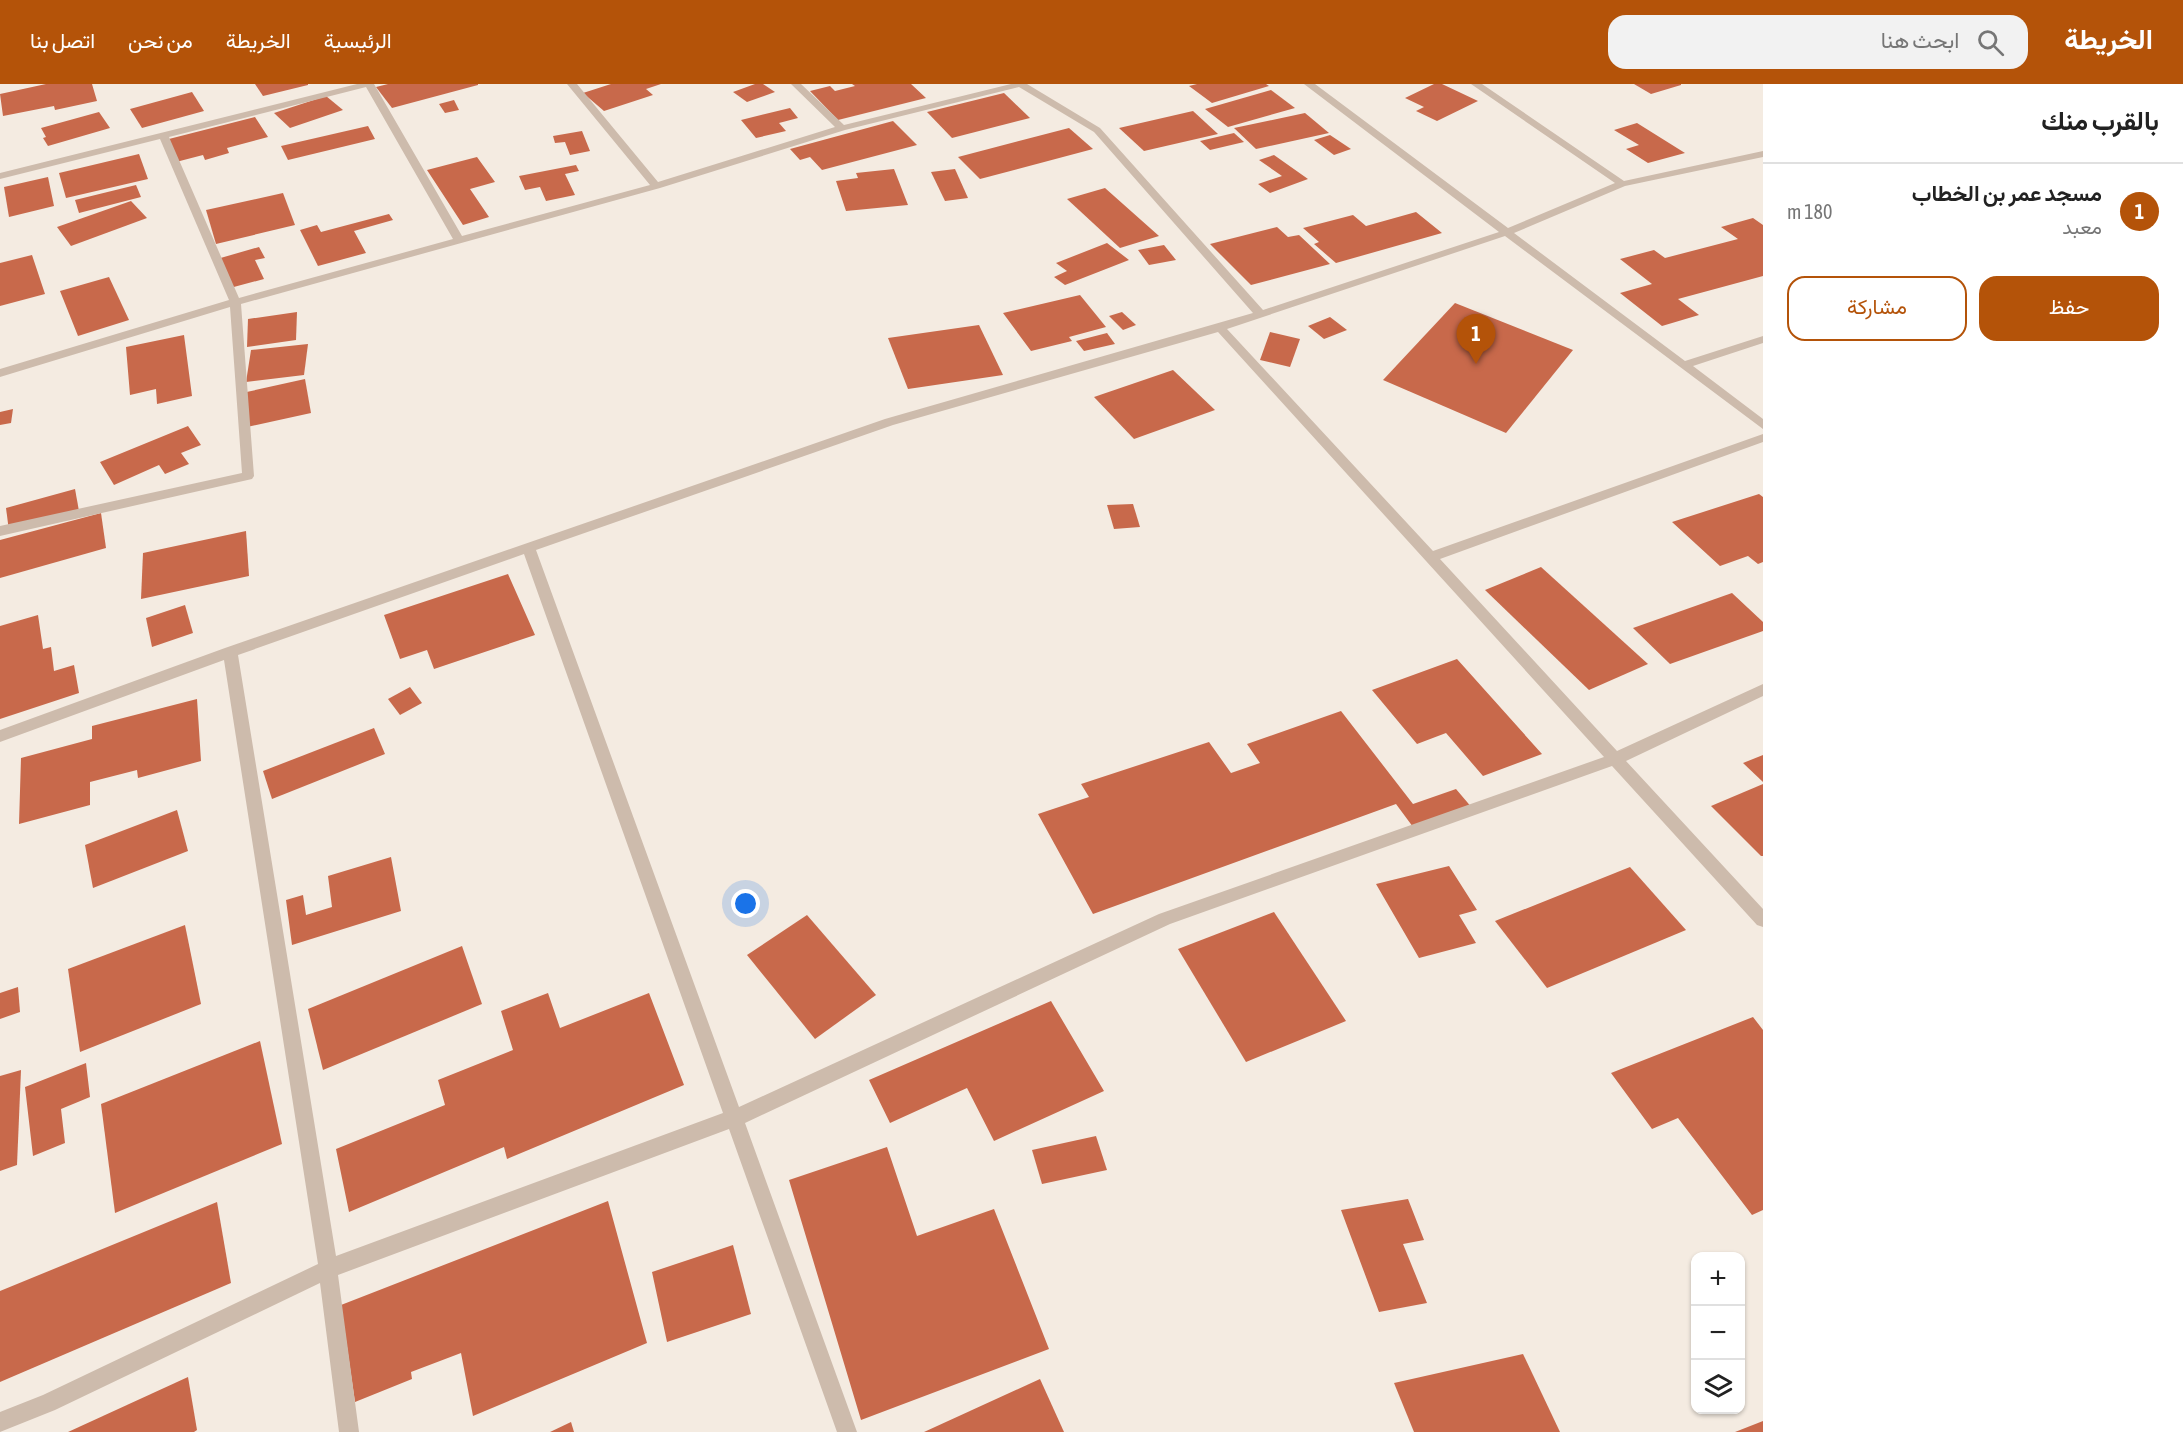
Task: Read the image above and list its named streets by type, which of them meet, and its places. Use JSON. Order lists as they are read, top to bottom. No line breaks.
{"page":{"header":"الخريطة","search":"ابحث هنا","nav":["الرئيسية","الخريطة","من نحن","اتصل بنا"],"heading":"بالقرب منك","list":[{"mark":"1","name":"مسجد عمر بن الخطاب","note":"معبد","value":"180 m"}],"buttons":["حفظ","مشاركة"],"pins":"1","map_buttons":["+","−"]}}
